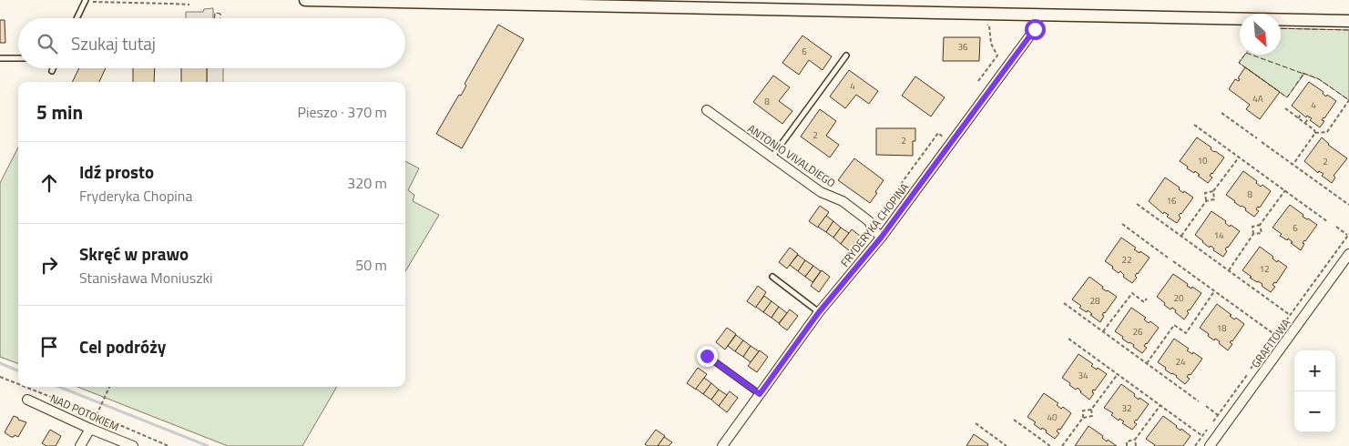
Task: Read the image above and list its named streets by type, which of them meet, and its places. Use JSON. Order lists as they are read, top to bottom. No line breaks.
{"streets":{"street":["ANTONIO VIVALDIEGO","FRYDERYKA CHOPINA","GRAFITOWA","NAD POTOKIEM"]},"crossings":[["ANTONIO VIVALDIEGO","FRYDERYKA CHOPINA"]],"house_numbers":["36","6","4","4A","8","4","2","2","10","2","8","16","6","14","22","12","20","28","18","26","24","34","32","40"],"north":"bottom right","page":{"search":"Szukaj tutaj","heading":["5 min","Pieszo · 370 m"],"list":[["Idź prosto","Fryderyka Chopina","320 m"],["Skręć w prawo","Stanisława Moniuszki","50 m"],"Cel podróży"],"map_buttons":["+","−"]}}
